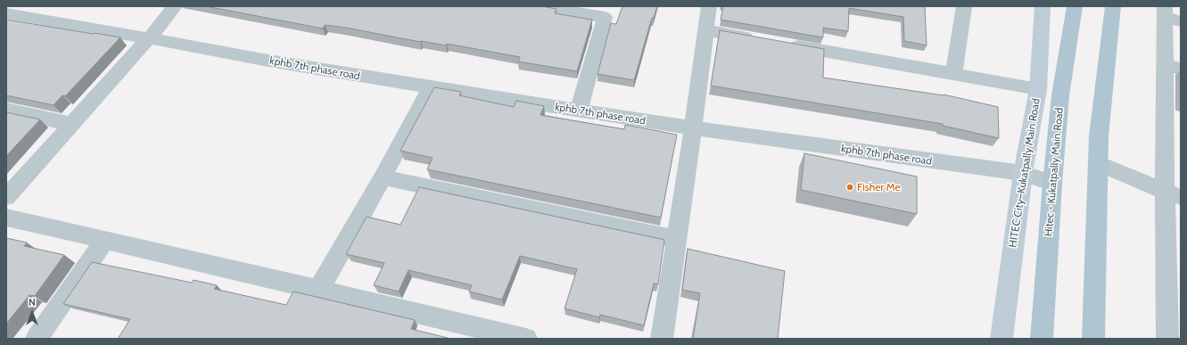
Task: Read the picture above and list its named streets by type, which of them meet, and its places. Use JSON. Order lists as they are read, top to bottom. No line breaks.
{"streets":{"main road":["Hitec - Kukatpally Main Road"],"street":["kphb 7th phase road","HITEC City–Kukatpally Main Road"]},"crossings":[["kphb 7th phase road","Hitec - Kukatpally Main Road"],["kphb 7th phase road","HITEC City–Kukatpally Main Road"]],"places":["Fisher Me"],"north":"top"}
